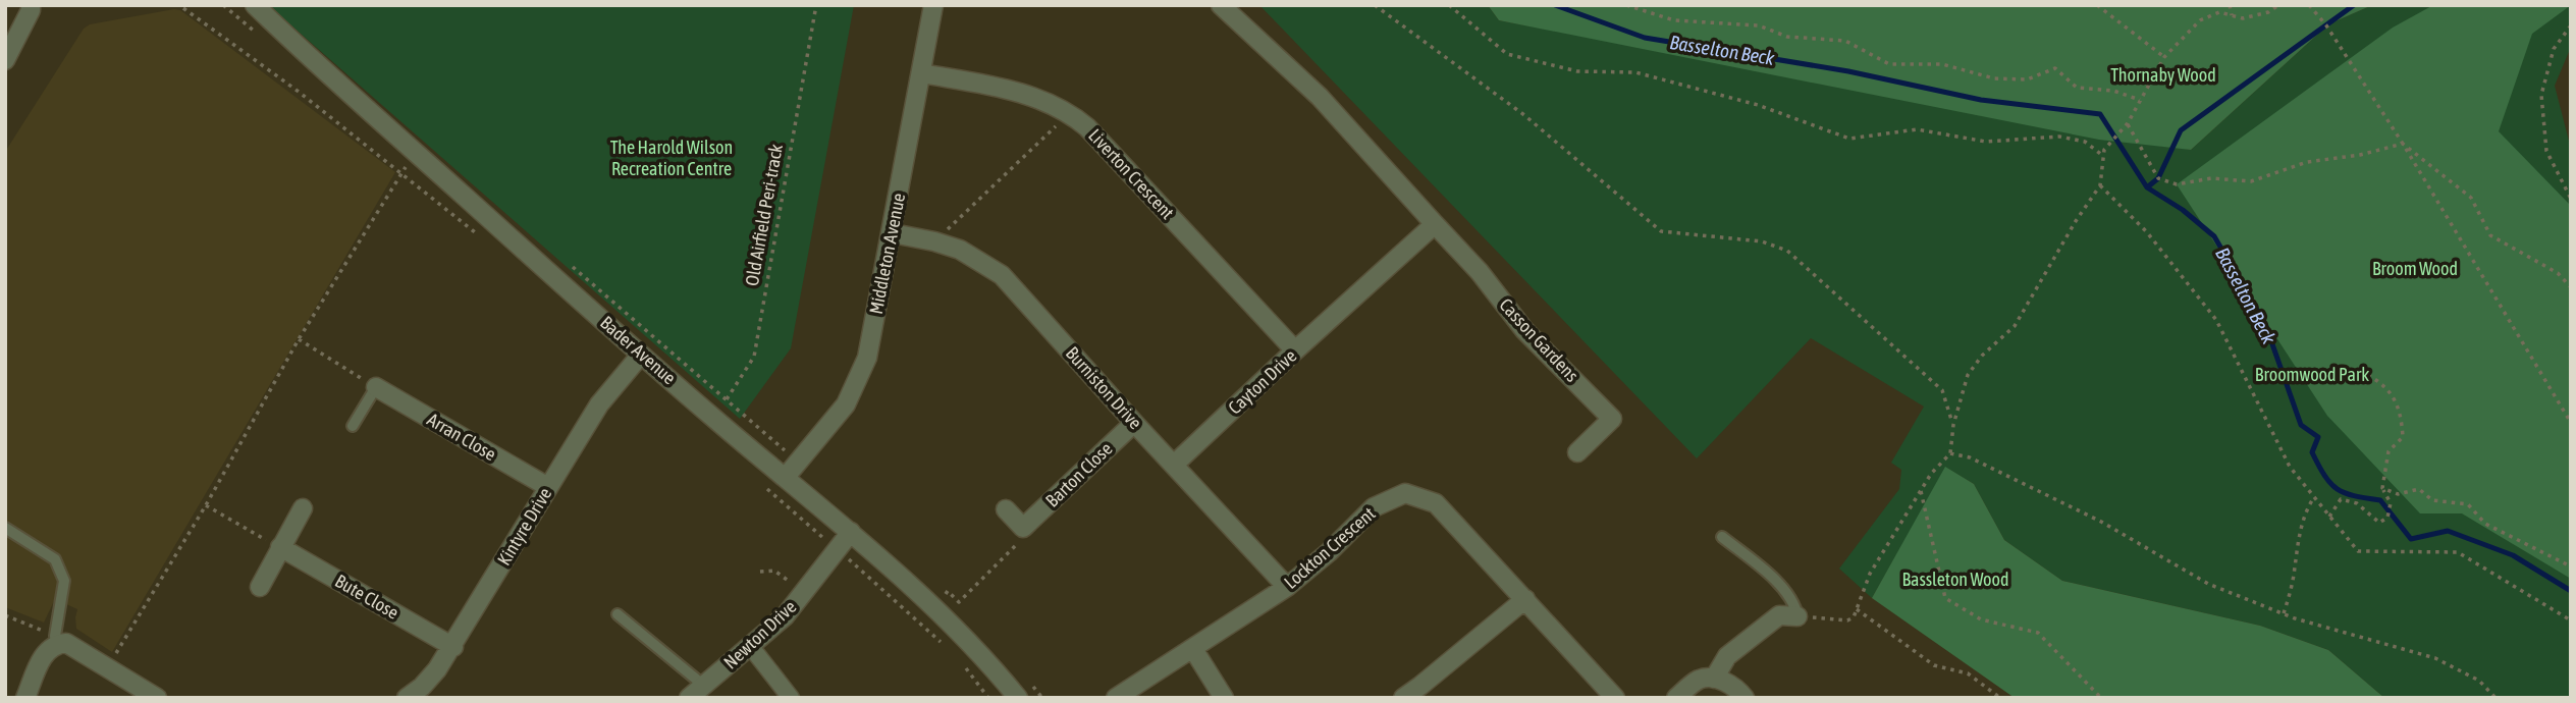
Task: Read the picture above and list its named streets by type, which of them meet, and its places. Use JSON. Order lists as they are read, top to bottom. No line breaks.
{"streets":{"street":["Liverton Crescent","Middleton Avenue","Casson Gardens","Bader Avenue","Cayton Drive","Burniston Drive","Arran Close","Barton Close","Kintyre Drive","Lockton Crescent","Bute Close","Newton Drive"],"path":["Old Airfield Peri-track"]},"crossings":[["Liverton Crescent","Middleton Avenue"],["Liverton Crescent","Cayton Drive"],["Old Airfield Peri-track","Bader Avenue"],["Middleton Avenue","Bader Avenue"],["Middleton Avenue","Burniston Drive"],["Casson Gardens","Cayton Drive"],["Bader Avenue","Kintyre Drive"],["Bader Avenue","Newton Drive"],["Cayton Drive","Burniston Drive"],["Burniston Drive","Barton Close"],["Burniston Drive","Lockton Crescent"],["Arran Close","Kintyre Drive"],["Kintyre Drive","Bute Close"]],"water":["Basselton Beck"],"parks":["Thornaby Wood","The Harold Wilson Recreation Centre","Broom Wood","Broomwood Park","Bassleton Wood"]}
